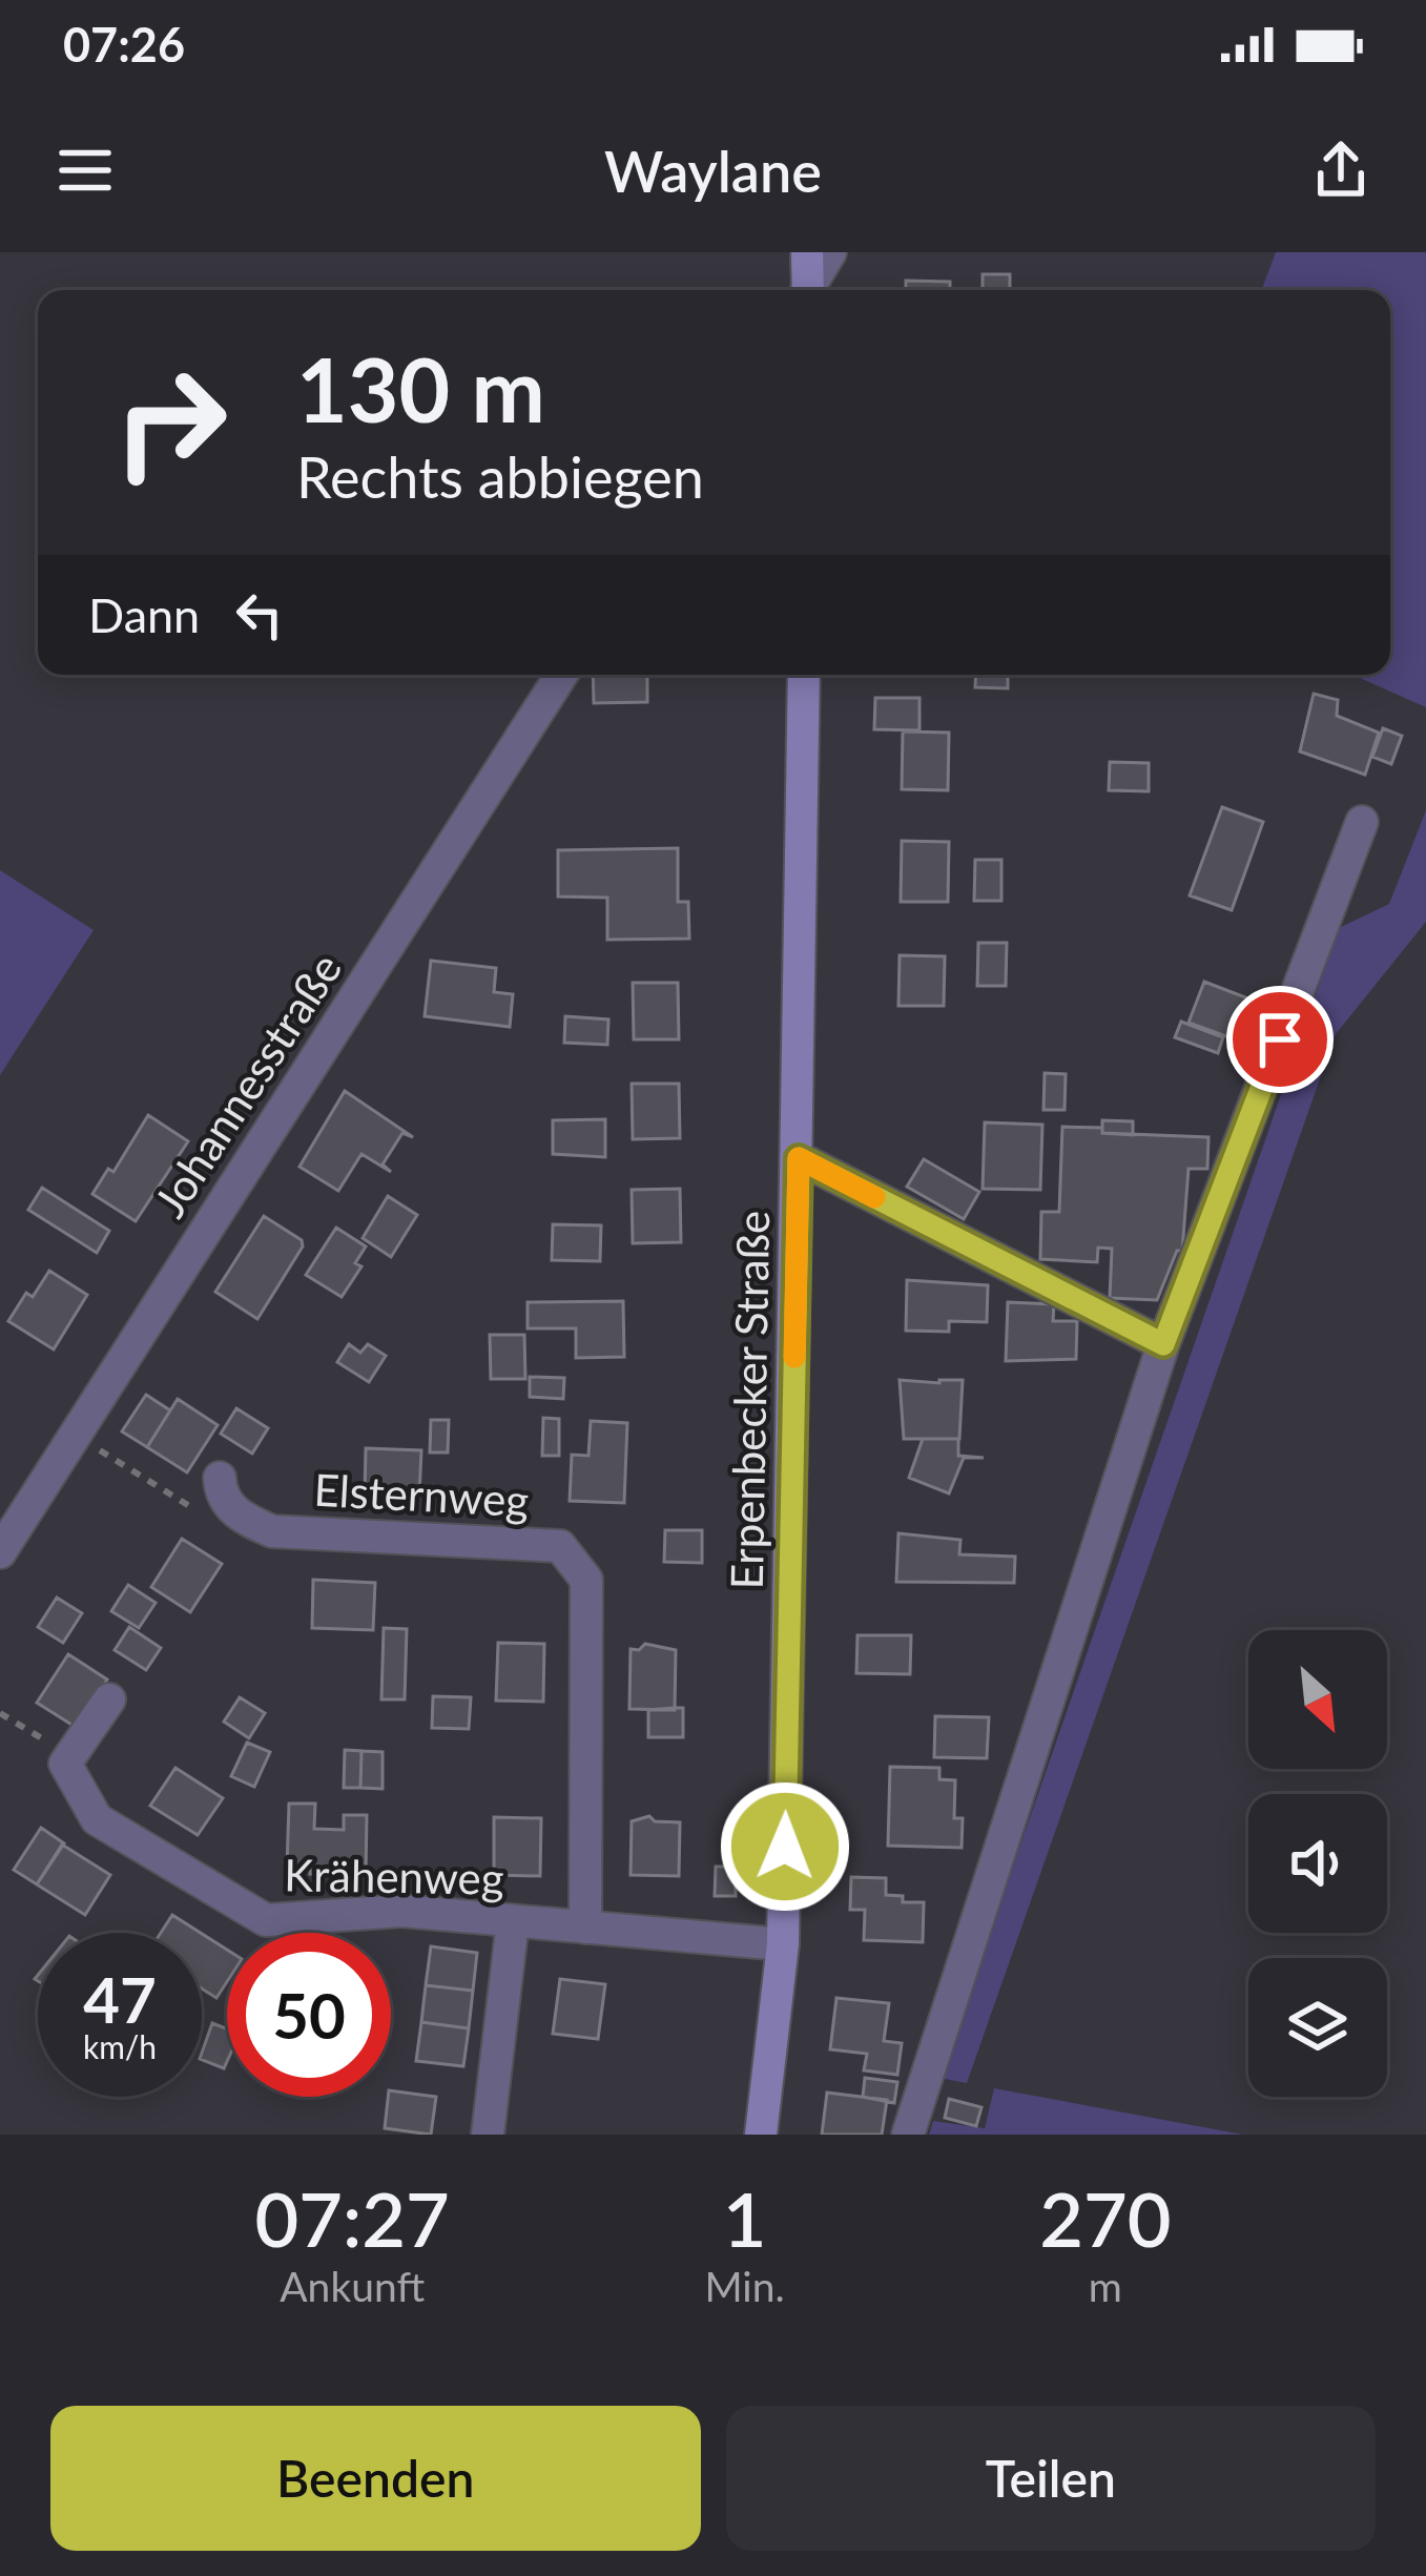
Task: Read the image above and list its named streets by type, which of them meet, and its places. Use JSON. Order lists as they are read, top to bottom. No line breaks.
{"streets":{"main road":["Erpenbecker Straße"],"street":["Johannesstraße","Elsternweg","Krähenweg"]},"crossings":[["Erpenbecker Straße","Krähenweg"],["Elsternweg","Krähenweg"]],"north":"bottom right","page":{"status":"07:26","header":"Waylane","turn":["130 m","Rechts abbiegen"],"then":"Dann","speed":"47 km/h","limit":"50","eta":["07:27","Ankunft","1","Min.","270","m"],"buttons":["Beenden","Teilen"]}}
